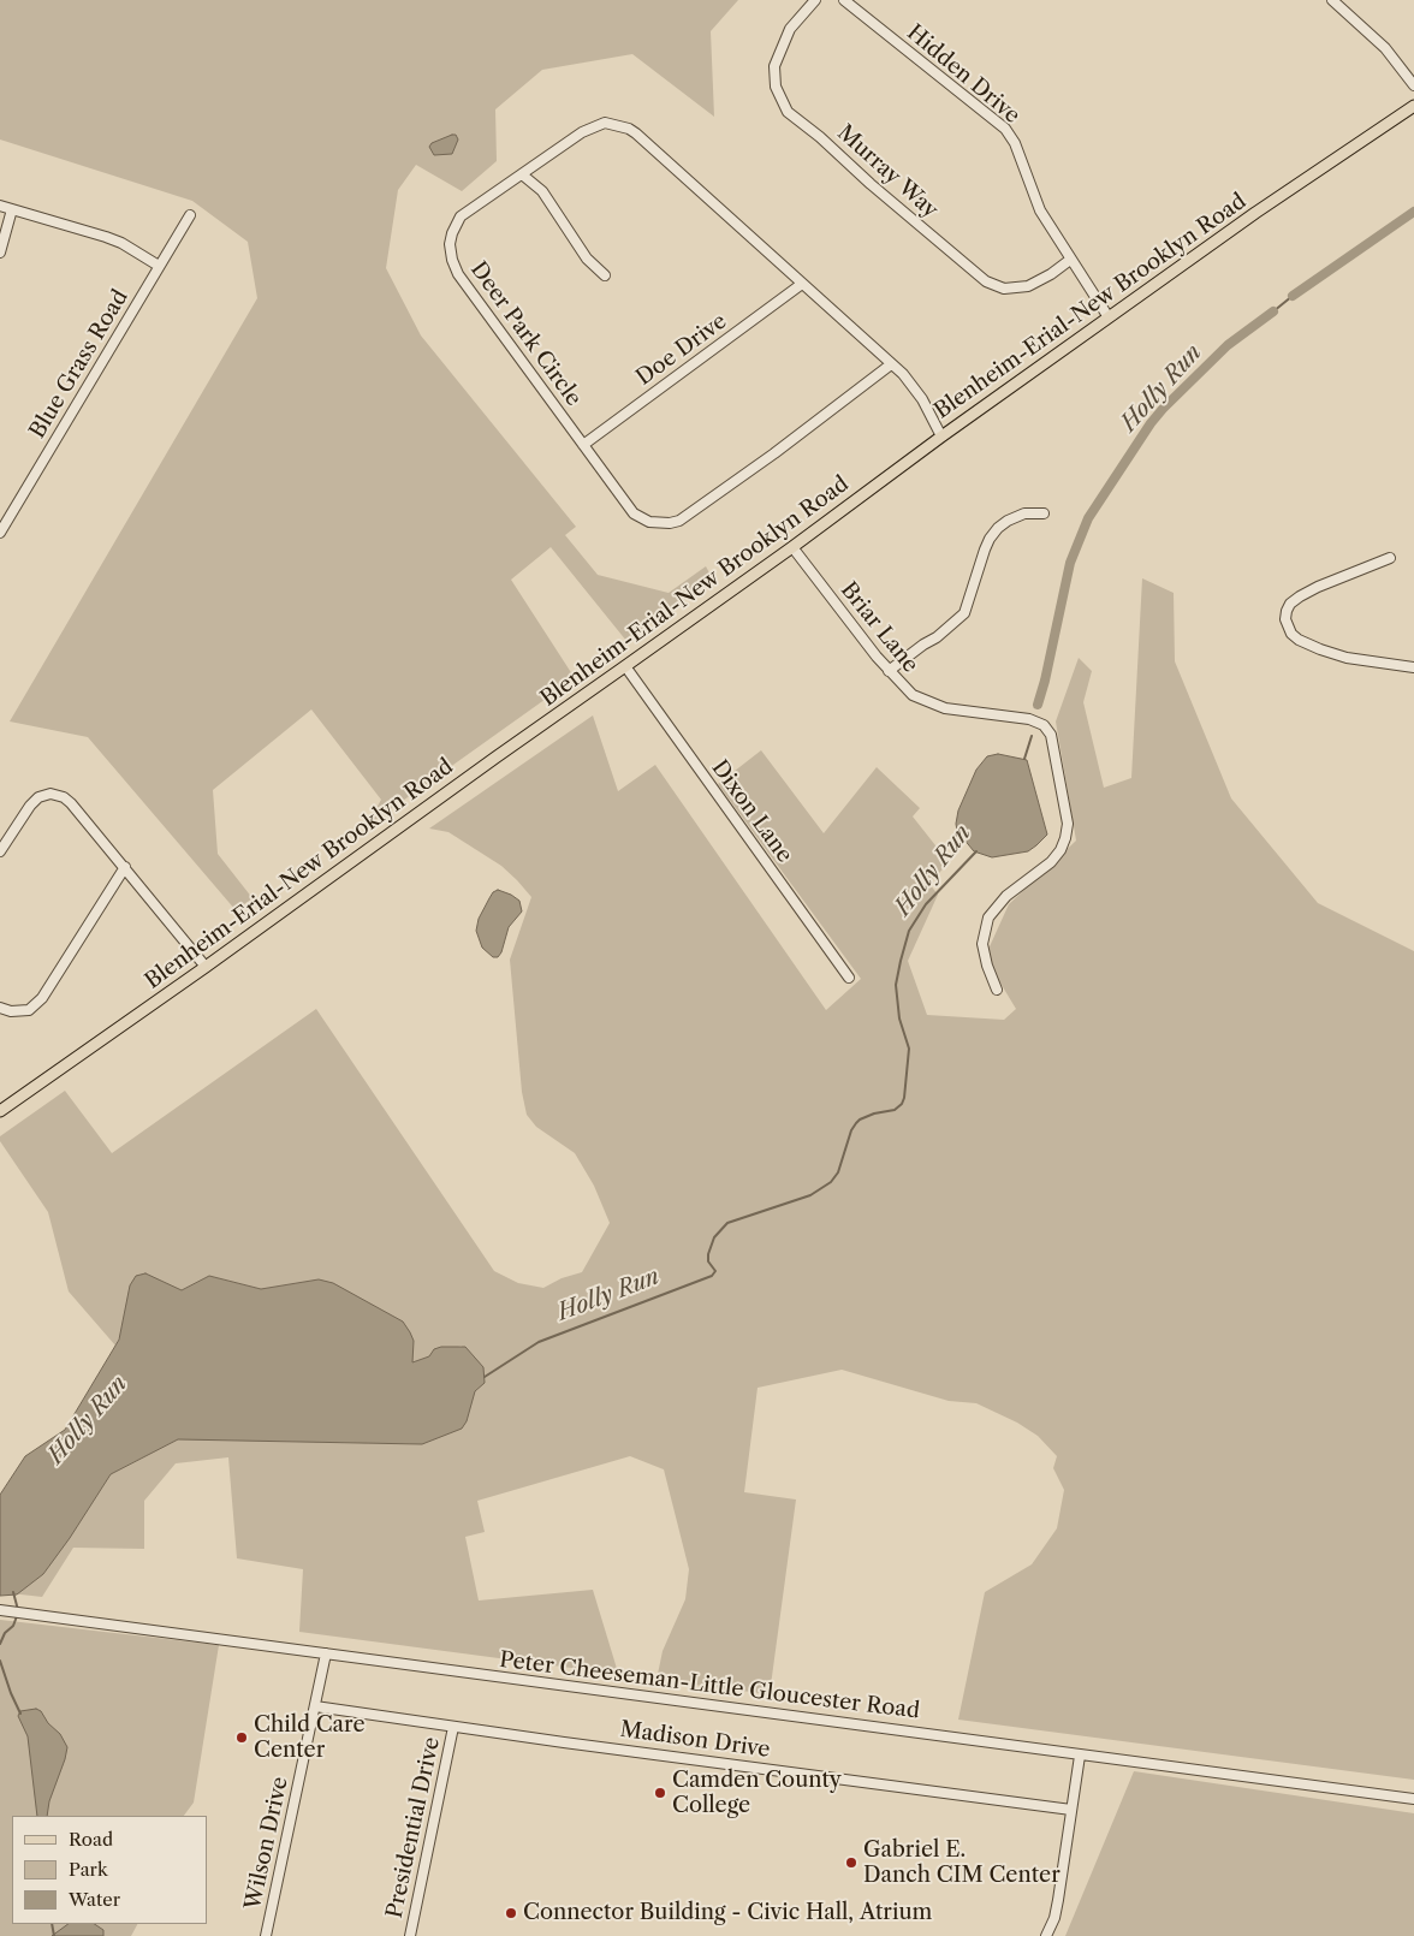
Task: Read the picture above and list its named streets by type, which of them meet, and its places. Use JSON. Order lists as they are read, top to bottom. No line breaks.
{"streets":{"main road":["Blenheim-Erial-New Brooklyn Road"],"street":["Hidden Drive","Murray Way","Deer Park Circle","Doe Drive","Blue Grass Road","Briar Lane","Dixon Lane","Peter Cheeseman-Little Gloucester Road","Madison Drive","Presidential Drive","Wilson Drive"]},"crossings":[["Hidden Drive","Murray Way"],["Hidden Drive","Blenheim-Erial-New Brooklyn Road"],["Blenheim-Erial-New Brooklyn Road","Deer Park Circle"],["Blenheim-Erial-New Brooklyn Road","Briar Lane"],["Blenheim-Erial-New Brooklyn Road","Dixon Lane"],["Deer Park Circle","Doe Drive"],["Peter Cheeseman-Little Gloucester Road","Wilson Drive"],["Madison Drive","Presidential Drive"],["Madison Drive","Wilson Drive"]],"water":["Holly Run"],"places":["Child Care Center","Camden County College","Gabriel E. Danch CIM Center","Connector Building - Civic Hall, Atrium"],"legend":["Road","Park","Water"]}
